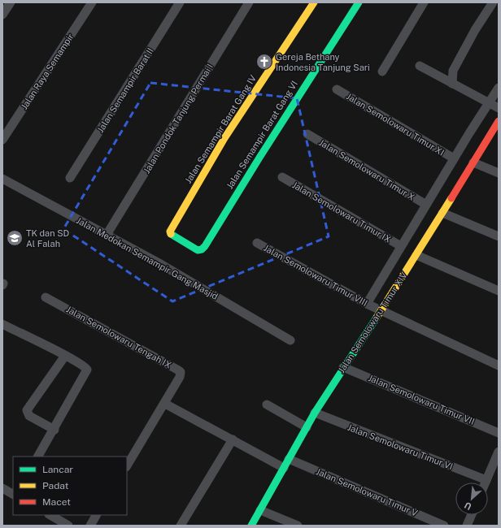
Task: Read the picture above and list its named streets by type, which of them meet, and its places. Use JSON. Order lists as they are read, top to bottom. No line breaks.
{"streets":{"street":["Jalan Raya Semampir","Jalan Semampir Barat II","Jalan Pondok Tanjung Permai I","Jalan Semolowaru Timur XI","Jalan Semampir Barat Gang IV","Jalan Semampir Barat Gang VI","Jalan Semolowaru Timur X","Jalan Semolowaru Timur IX","Jalan Medokan Semampir Gang Masjid","Jalan Semolowaru Timur VIII","Jalan Semolowaru Timur XIV","Jalan Semolowaru Tengah IX","Jalan Semolowaru Timur VII","Jalan Semolowaru Timur VI","Jalan Semolowaru Timur V"]},"crossings":[["Jalan Pondok Tanjung Permai I","Jalan Medokan Semampir Gang Masjid"],["Jalan Semolowaru Timur XI","Jalan Semolowaru Timur XIV"],["Jalan Semampir Barat Gang IV","Jalan Semampir Barat Gang VI"],["Jalan Semolowaru Timur X","Jalan Semolowaru Timur XIV"],["Jalan Semolowaru Timur IX","Jalan Semolowaru Timur XIV"],["Jalan Semolowaru Timur VIII","Jalan Semolowaru Timur XIV"],["Jalan Semolowaru Timur XIV","Jalan Semolowaru Timur VII"],["Jalan Semolowaru Timur XIV","Jalan Semolowaru Timur VI"],["Jalan Semolowaru Timur XIV","Jalan Semolowaru Timur V"]],"places":{"church":["Gereja Bethany Indonesia Tanjung Sari"],"school or university":["TK dan SD Al Falah"]},"legend":["Lancar","Padat","Macet"],"north":"bottom left"}
